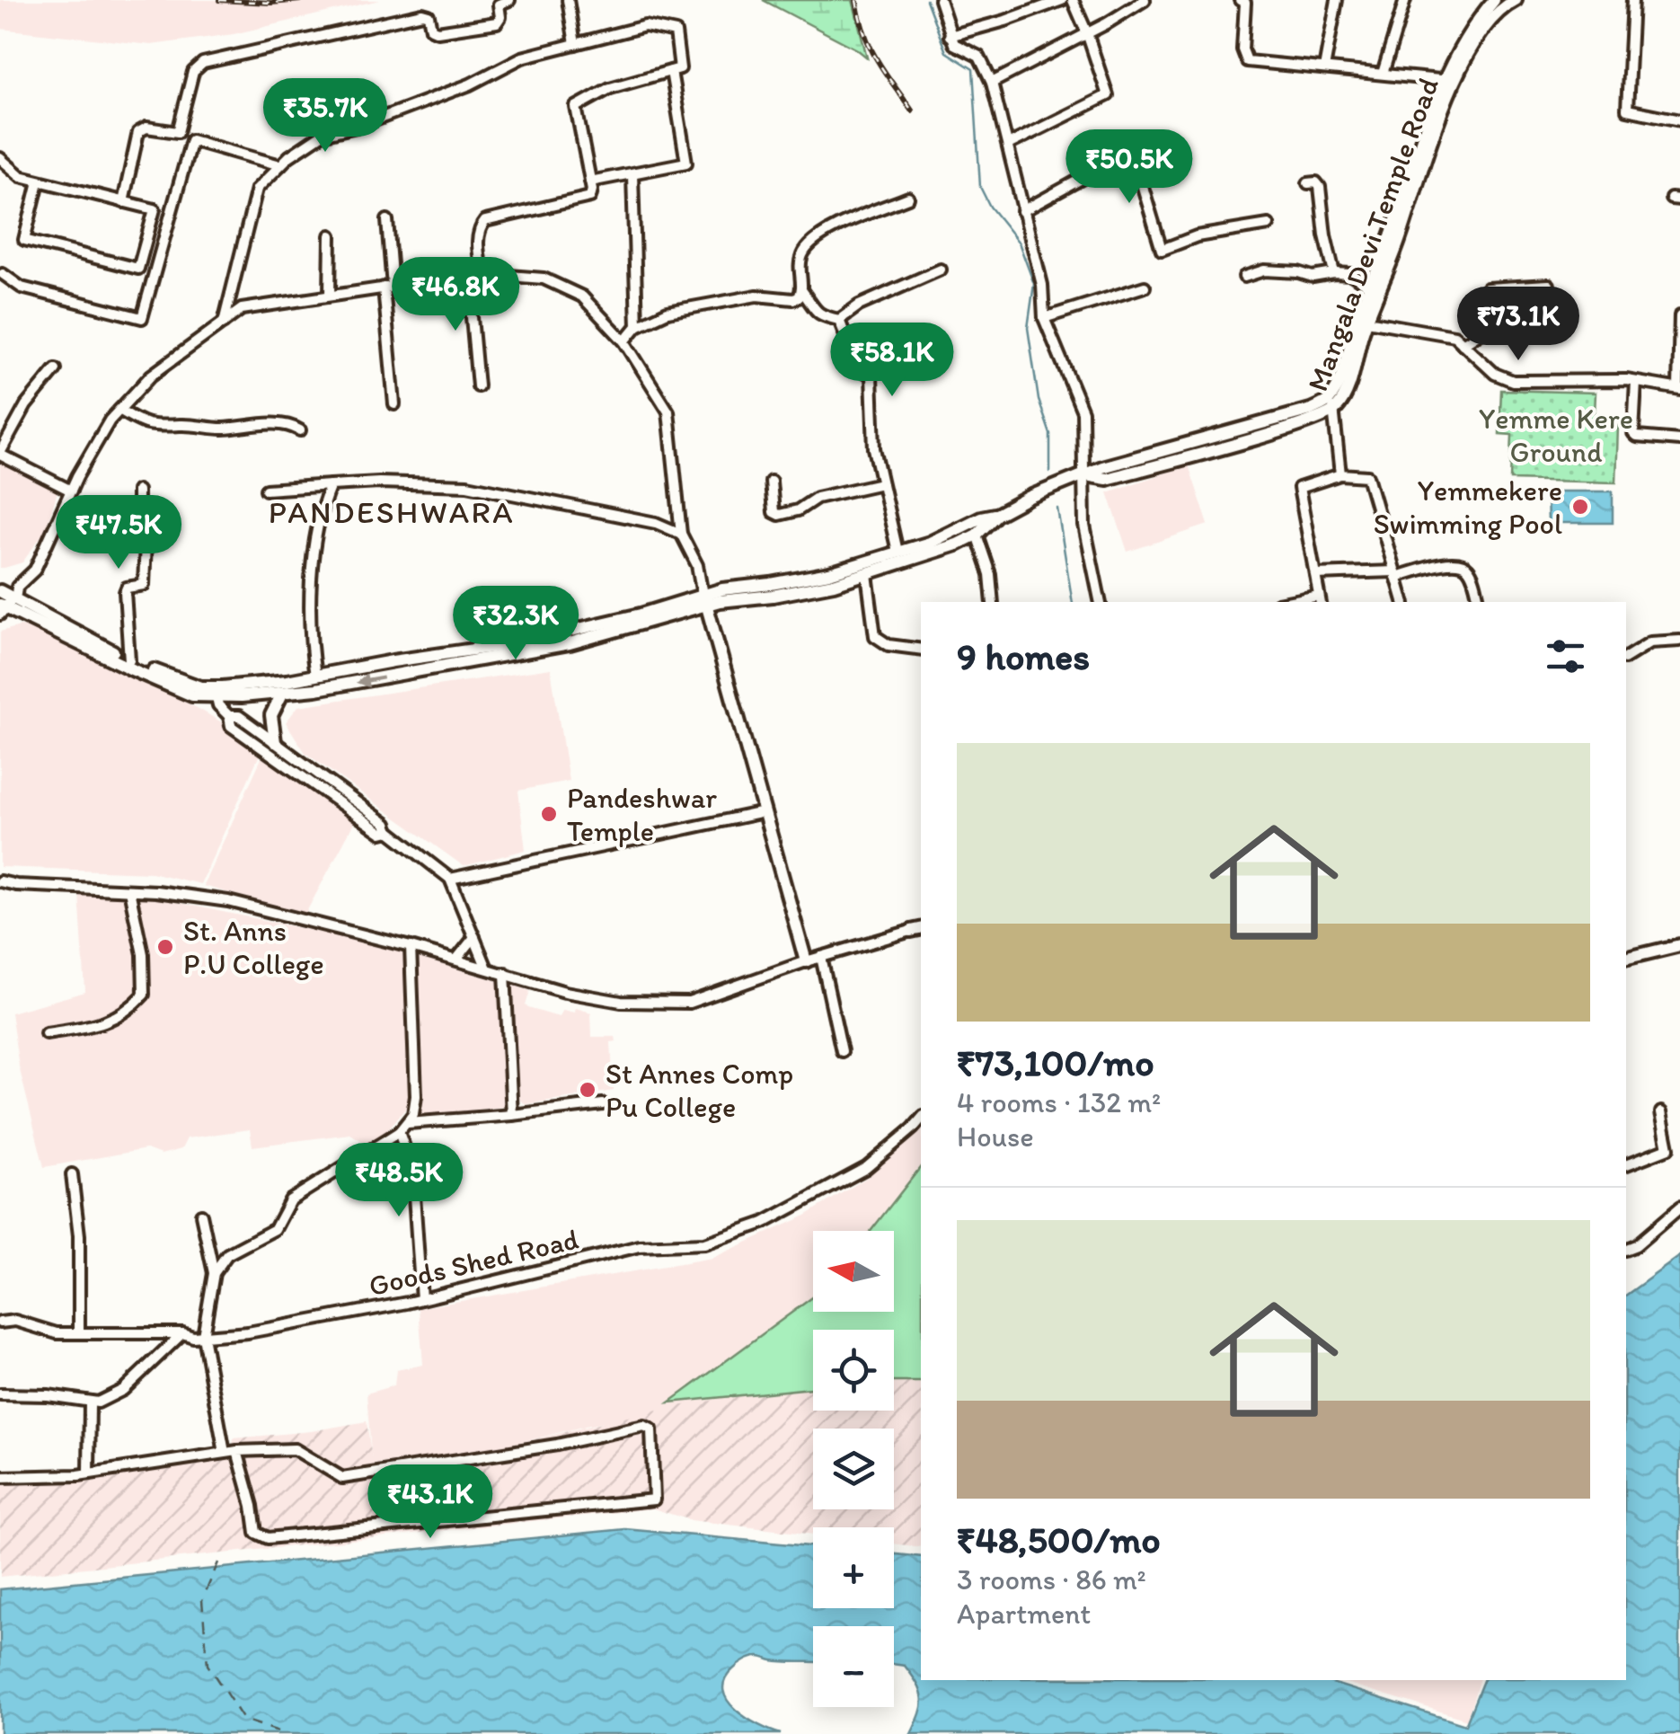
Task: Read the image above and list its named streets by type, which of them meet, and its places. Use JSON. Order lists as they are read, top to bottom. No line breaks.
{"streets":{"main road":["Mangala Devi Temple Road"],"street":["Goods Shed Road"]},"districts":["PANDESHWARA"],"parks":["Yemme Kere Ground"],"places":["Yemmekere Swimming Pool","Pandeshwar Temple","St. Anns P.U College","St Annes Comp Pu College"],"north":"left","page":{"price":["₹35.7K","₹50.5K","₹46.8K","₹73.1K","₹58.1K","₹47.5K","₹32.3K","₹48.5K","₹43.1K"],"heading":"9 homes","list":[{"name":"₹73,100/mo","note":"4 rooms · 132 m² · House"},{"name":"₹48,500/mo","note":"3 rooms · 86 m² · Apartment"}],"map_buttons":["+","−"]}}
